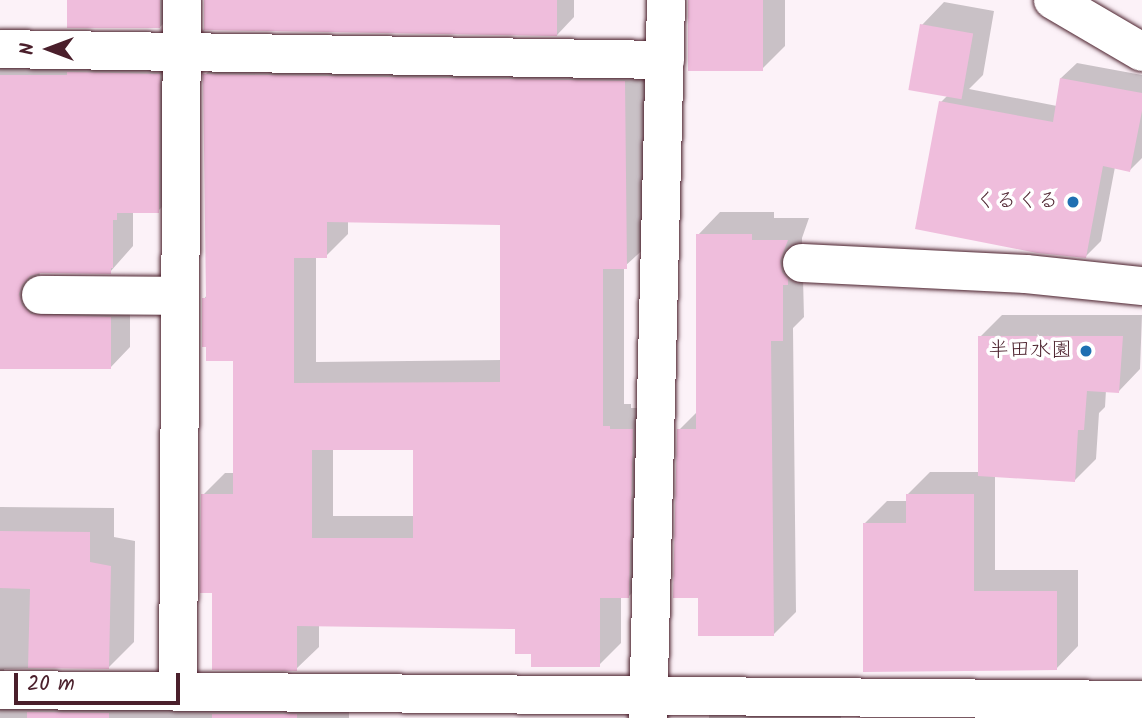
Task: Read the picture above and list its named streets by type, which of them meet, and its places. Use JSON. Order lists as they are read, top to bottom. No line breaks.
{"places":["くるくる","半田水園"],"scale_bar":"20 m","north":"left"}
